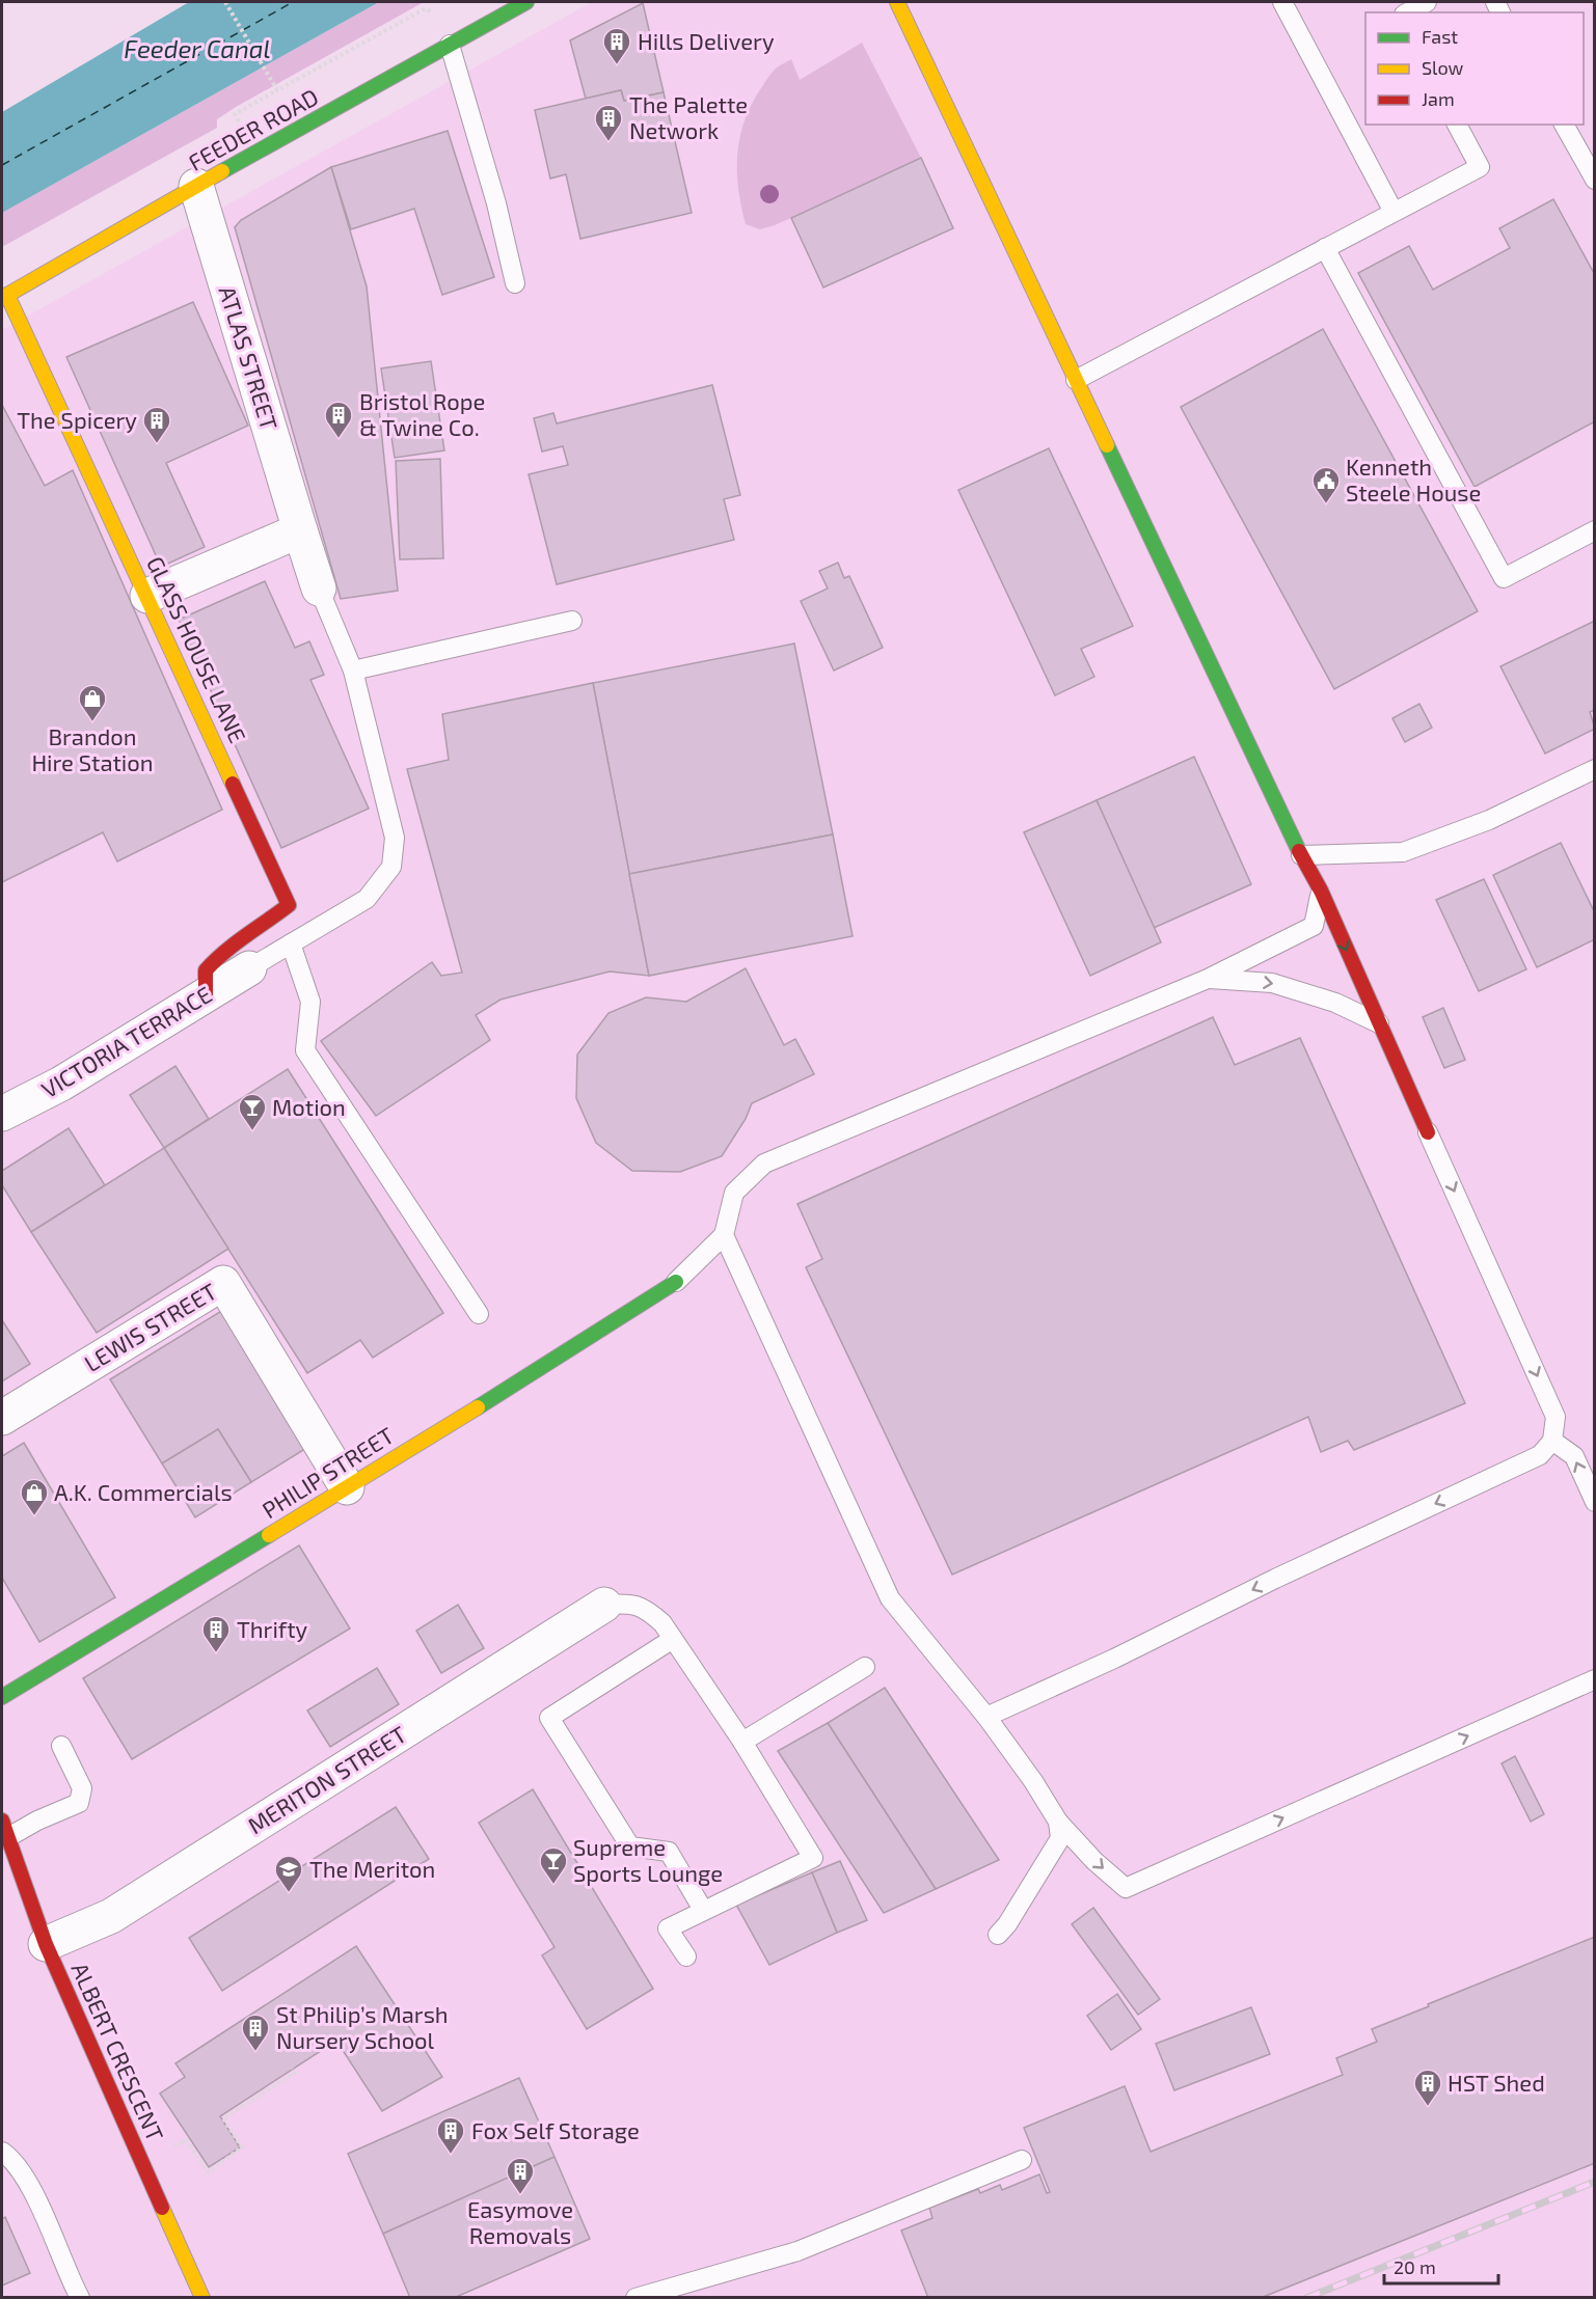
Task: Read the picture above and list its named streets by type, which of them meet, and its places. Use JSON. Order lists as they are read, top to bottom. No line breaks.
{"streets":{"street":["FEEDER ROAD","ATLAS STREET","GLASS HOUSE LANE","VICTORIA TERRACE","LEWIS STREET","PHILIP STREET","MERITON STREET","ALBERT CRESCENT"]},"crossings":[["FEEDER ROAD","ATLAS STREET"],["FEEDER ROAD","GLASS HOUSE LANE"],["ATLAS STREET","VICTORIA TERRACE"],["GLASS HOUSE LANE","VICTORIA TERRACE"],["LEWIS STREET","PHILIP STREET"],["MERITON STREET","ALBERT CRESCENT"]],"water":["Feeder Canal"],"places":{"building":["Hills Delivery","The Palette Network","Bristol Rope & Twine Co.","The Spicery","Thrifty","St Philip’s Marsh Nursery School","HST Shed","Fox Self Storage","Easymove Removals"],"public building":["Kenneth Steele House"],"shop":["Brandon Hire Station","A.K. Commercials"],"bar":["Motion","Supreme Sports Lounge"],"school or university":["The Meriton"]},"legend":["Fast","Slow","Jam"],"scale_bar":"20 m"}
